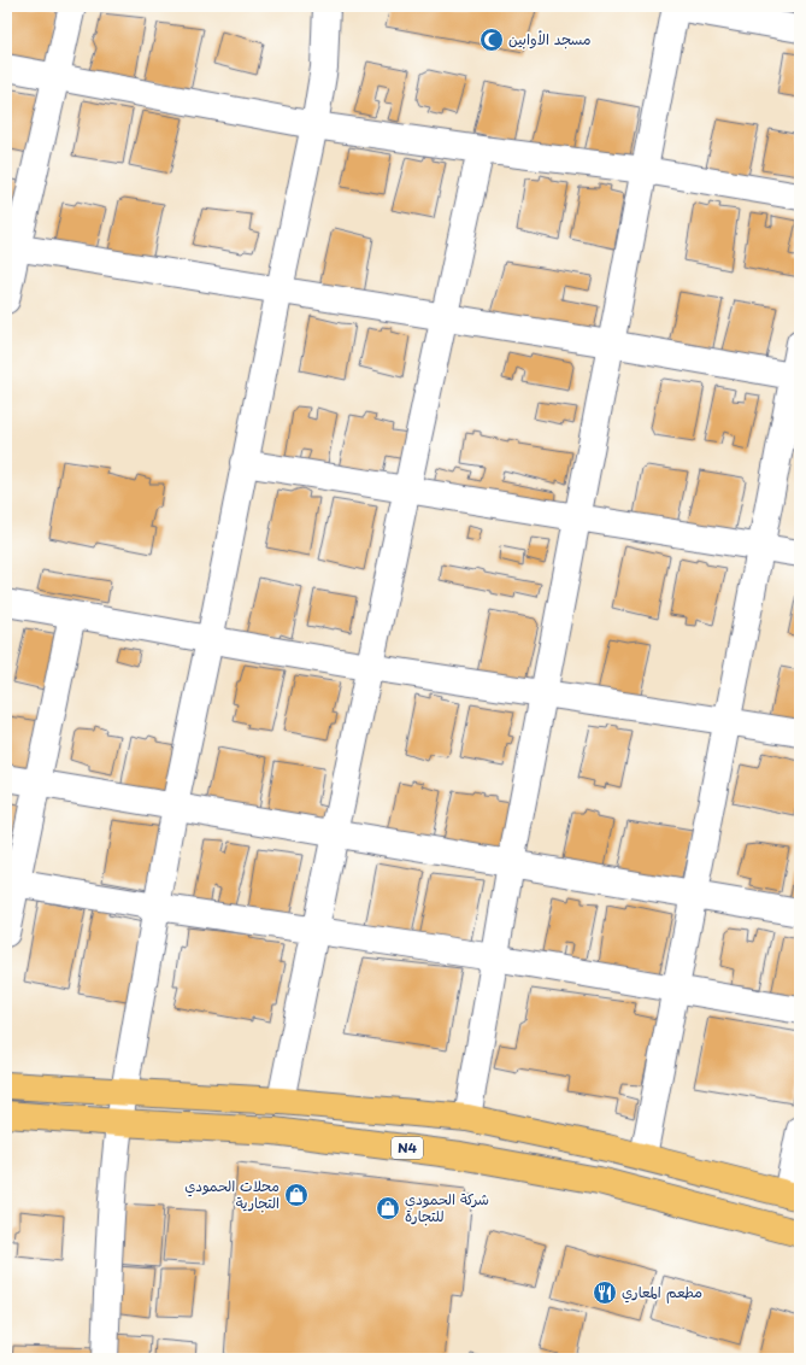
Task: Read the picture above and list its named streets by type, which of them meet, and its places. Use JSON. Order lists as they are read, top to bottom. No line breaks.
{"streets":{"highway":["N4"]},"places":{"mosque":["مسجد الأوابين"],"shop":["محلات الحمودي التجارية","شركة الحمودي للتجارة"],"restaurant":["مطعم المعاري"]}}
